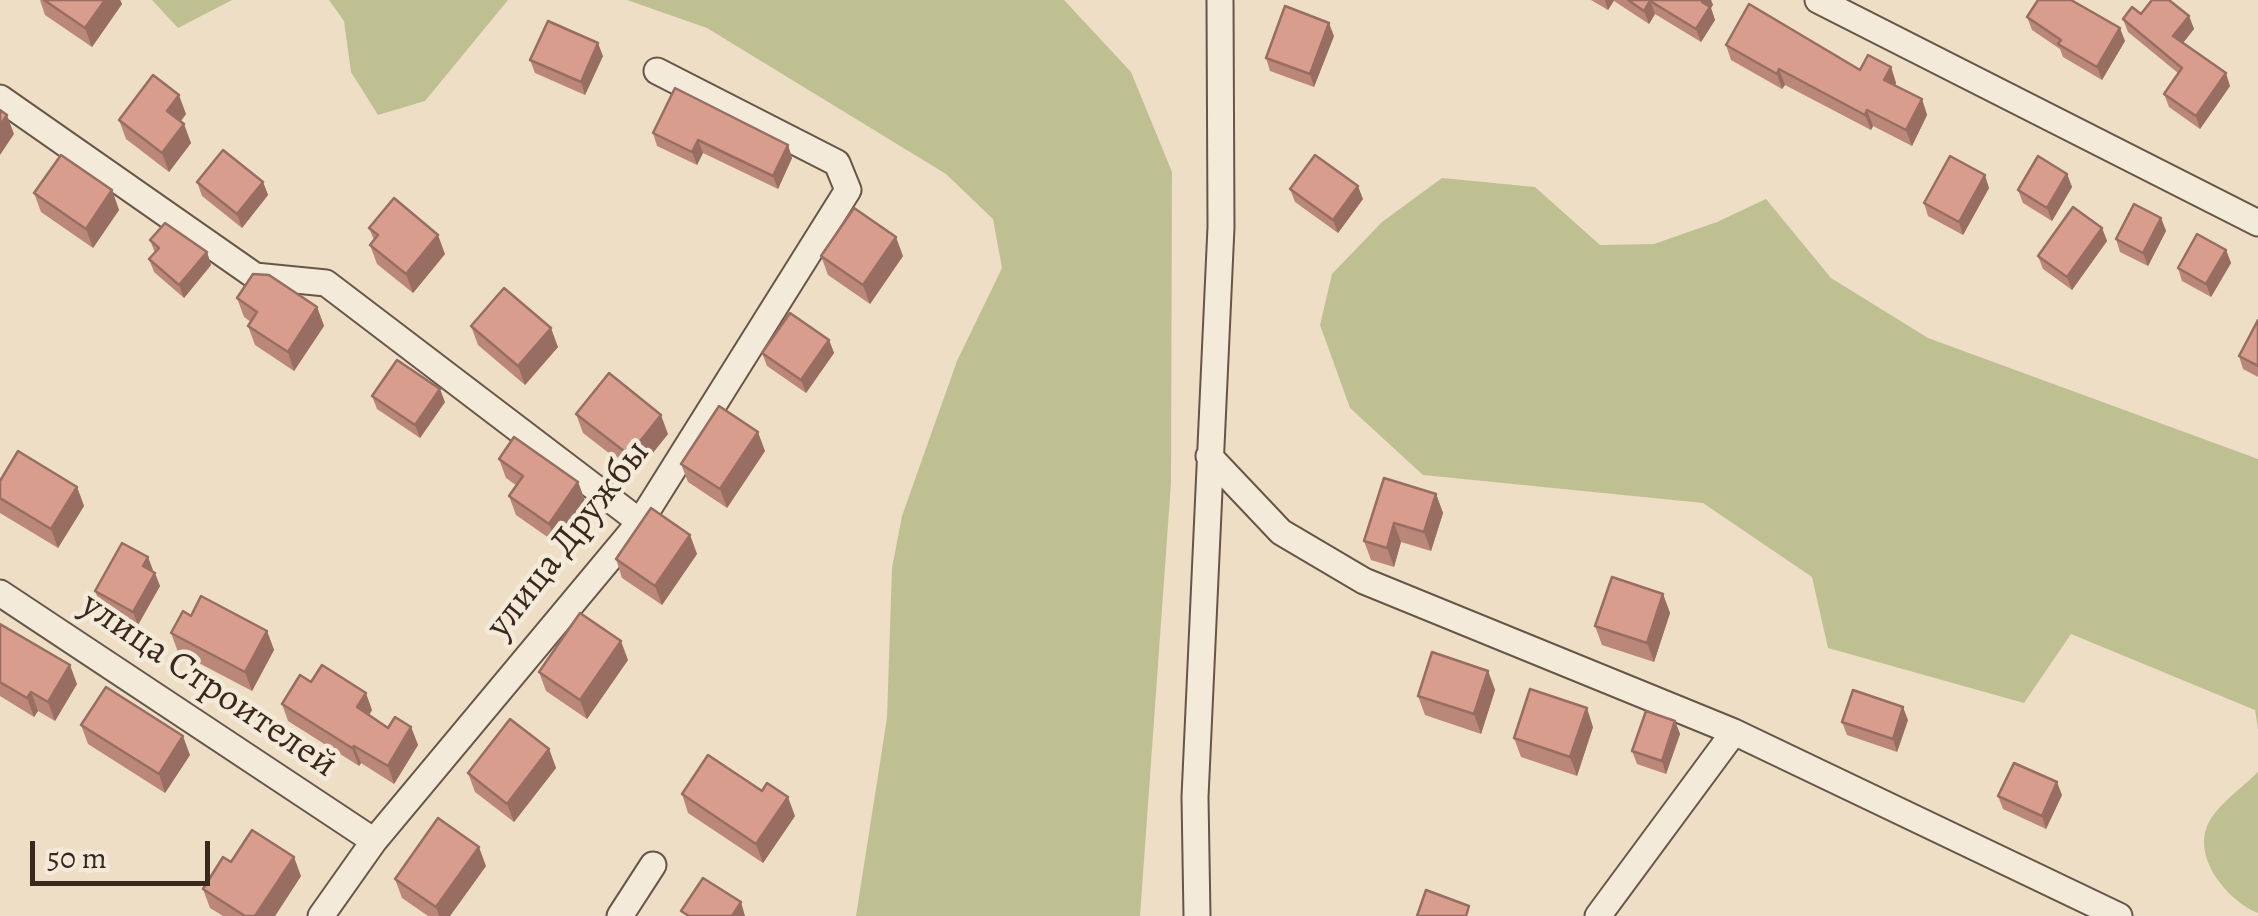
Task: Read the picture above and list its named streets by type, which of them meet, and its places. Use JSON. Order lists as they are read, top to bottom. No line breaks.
{"streets":{"street":["улица Дружбы","улица Строителей"]},"crossings":[["улица Дружбы","улица Строителей"]],"scale_bar":"50 m"}
